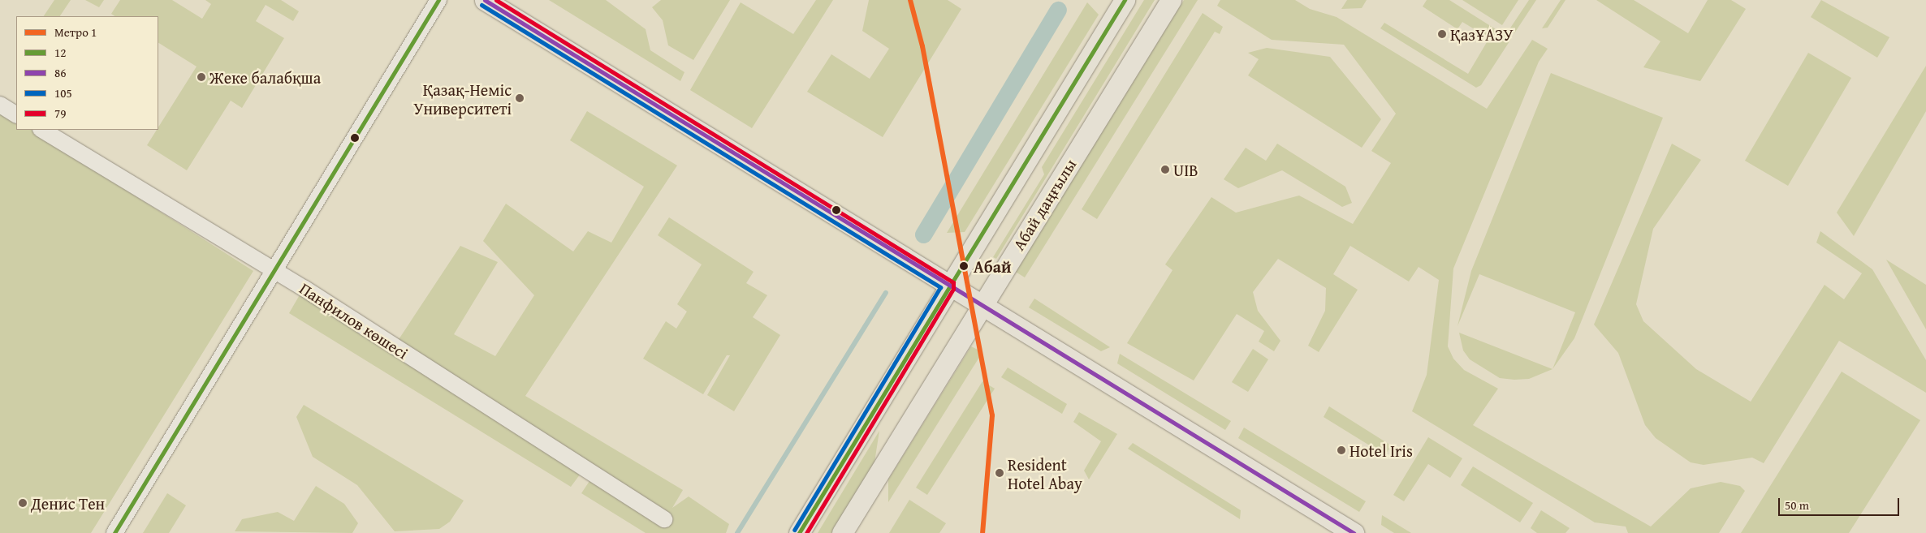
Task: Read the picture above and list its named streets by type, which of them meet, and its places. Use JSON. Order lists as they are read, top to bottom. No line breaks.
{"streets":{"main road":["Абай даңғылы"],"street":["Панфилов көшесі"]},"places":["ҚазҰАЗУ","Жеке балабқша","Қазақ-Неміс Университеті","UIB","Абай","Hotel Iris","Resident Hotel Abay","Денис Тен"],"lines":["metro line 1","transit line 12","transit line 86","transit line 79","transit line 105"],"legend":["Метро 1","12","86","105","79"],"scale_bar":"50 m"}
